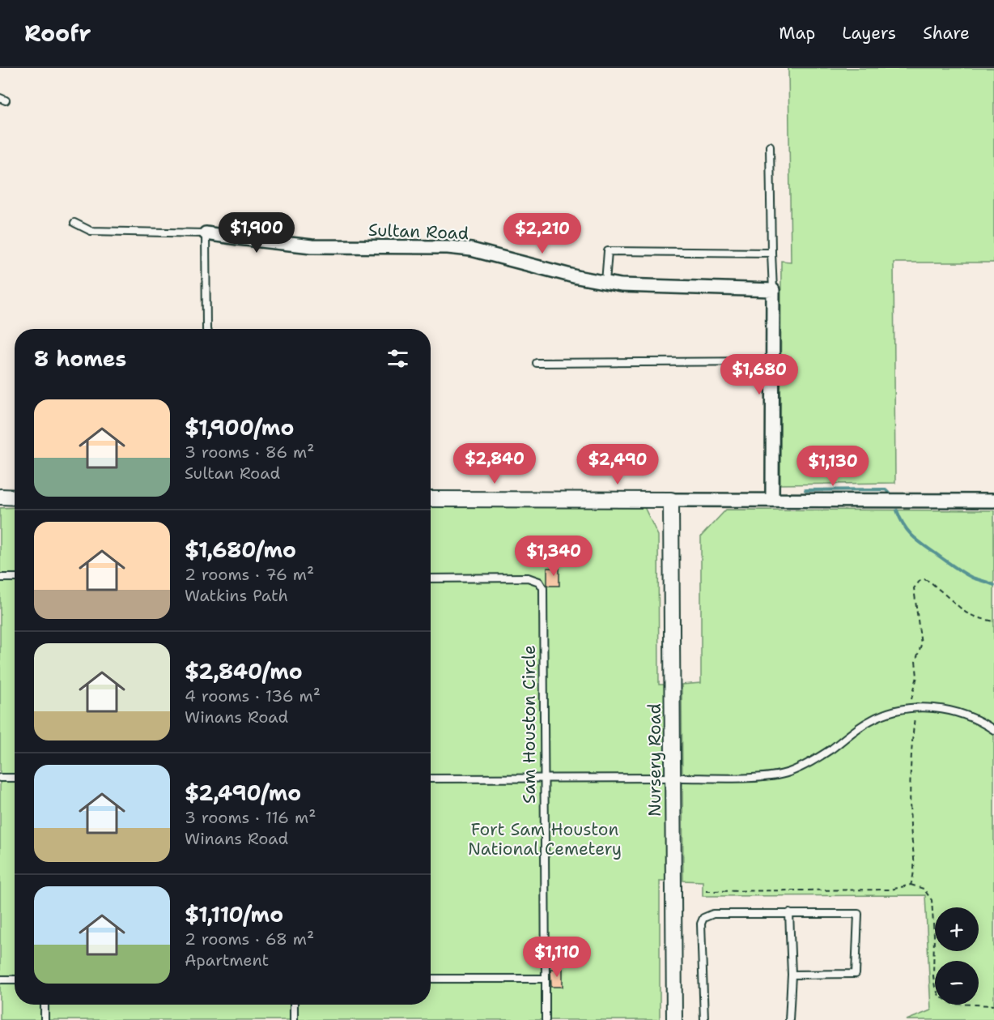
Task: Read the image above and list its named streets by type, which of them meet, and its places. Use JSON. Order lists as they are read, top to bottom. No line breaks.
{"streets":{"street":["Sultan Road","Nursery Road"],"lane":["Sam Houston Circle"]},"parks":["Fort Sam Houston National Cemetery"],"page":{"header":"Roofr","nav":["Map","Layers","Share"],"price":["$1,900","$2,210","$1,680","$2,840","$2,490","$1,130","$1,340","$1,110"],"heading":"8 homes","list":[{"name":"$1,900/mo","note":"3 rooms · 86 m² · Sultan Road"},{"name":"$1,680/mo","note":"2 rooms · 76 m² · Watkins Path"},{"name":"$2,840/mo","note":"4 rooms · 136 m² · Winans Road"},{"name":"$2,490/mo","note":"3 rooms · 116 m² · Winans Road"},{"name":"$1,110/mo","note":"2 rooms · 68 m² · Apartment"}],"map_buttons":["+","−"]}}
